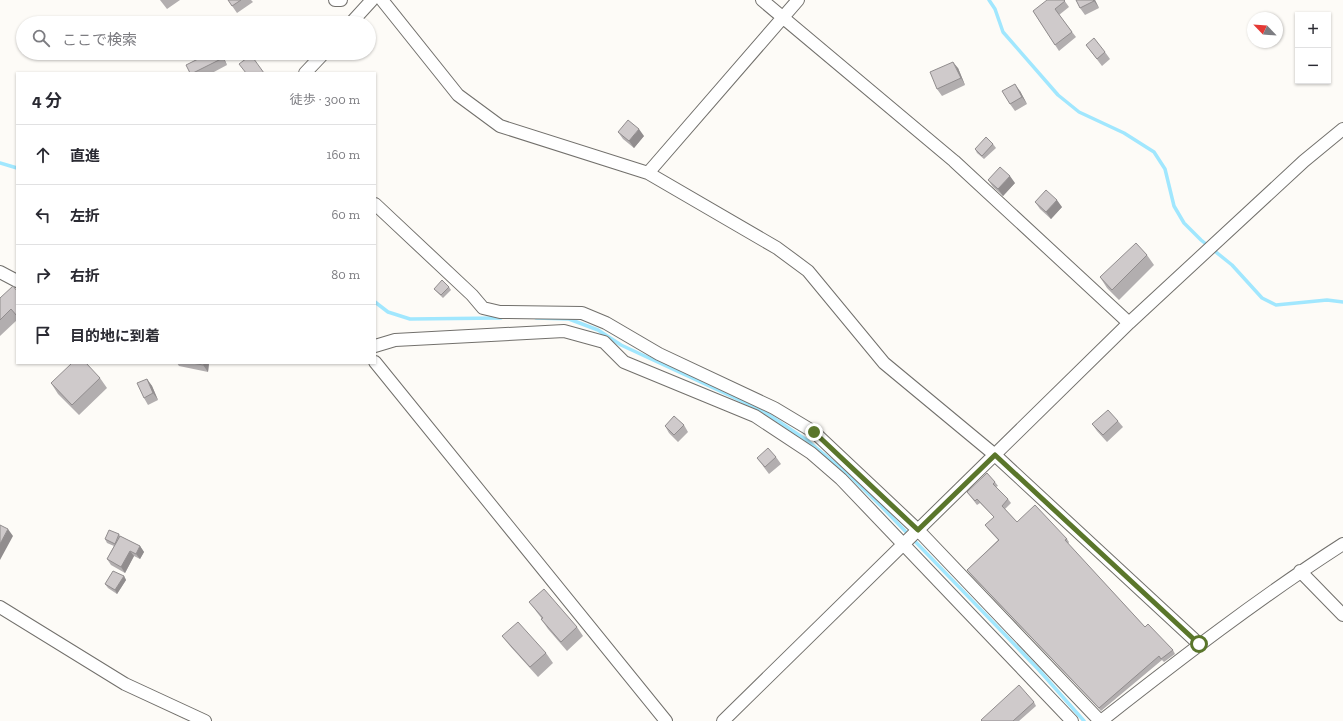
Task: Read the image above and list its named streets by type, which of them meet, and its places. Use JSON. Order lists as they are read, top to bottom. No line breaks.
{"north":"top left","page":{"map_buttons":["+","−"],"search":"ここで検索","heading":["4 分","徒歩 · 300 m"],"list":[["直進","160 m"],["左折","60 m"],["右折","80 m"],"目的地に到着"]}}
